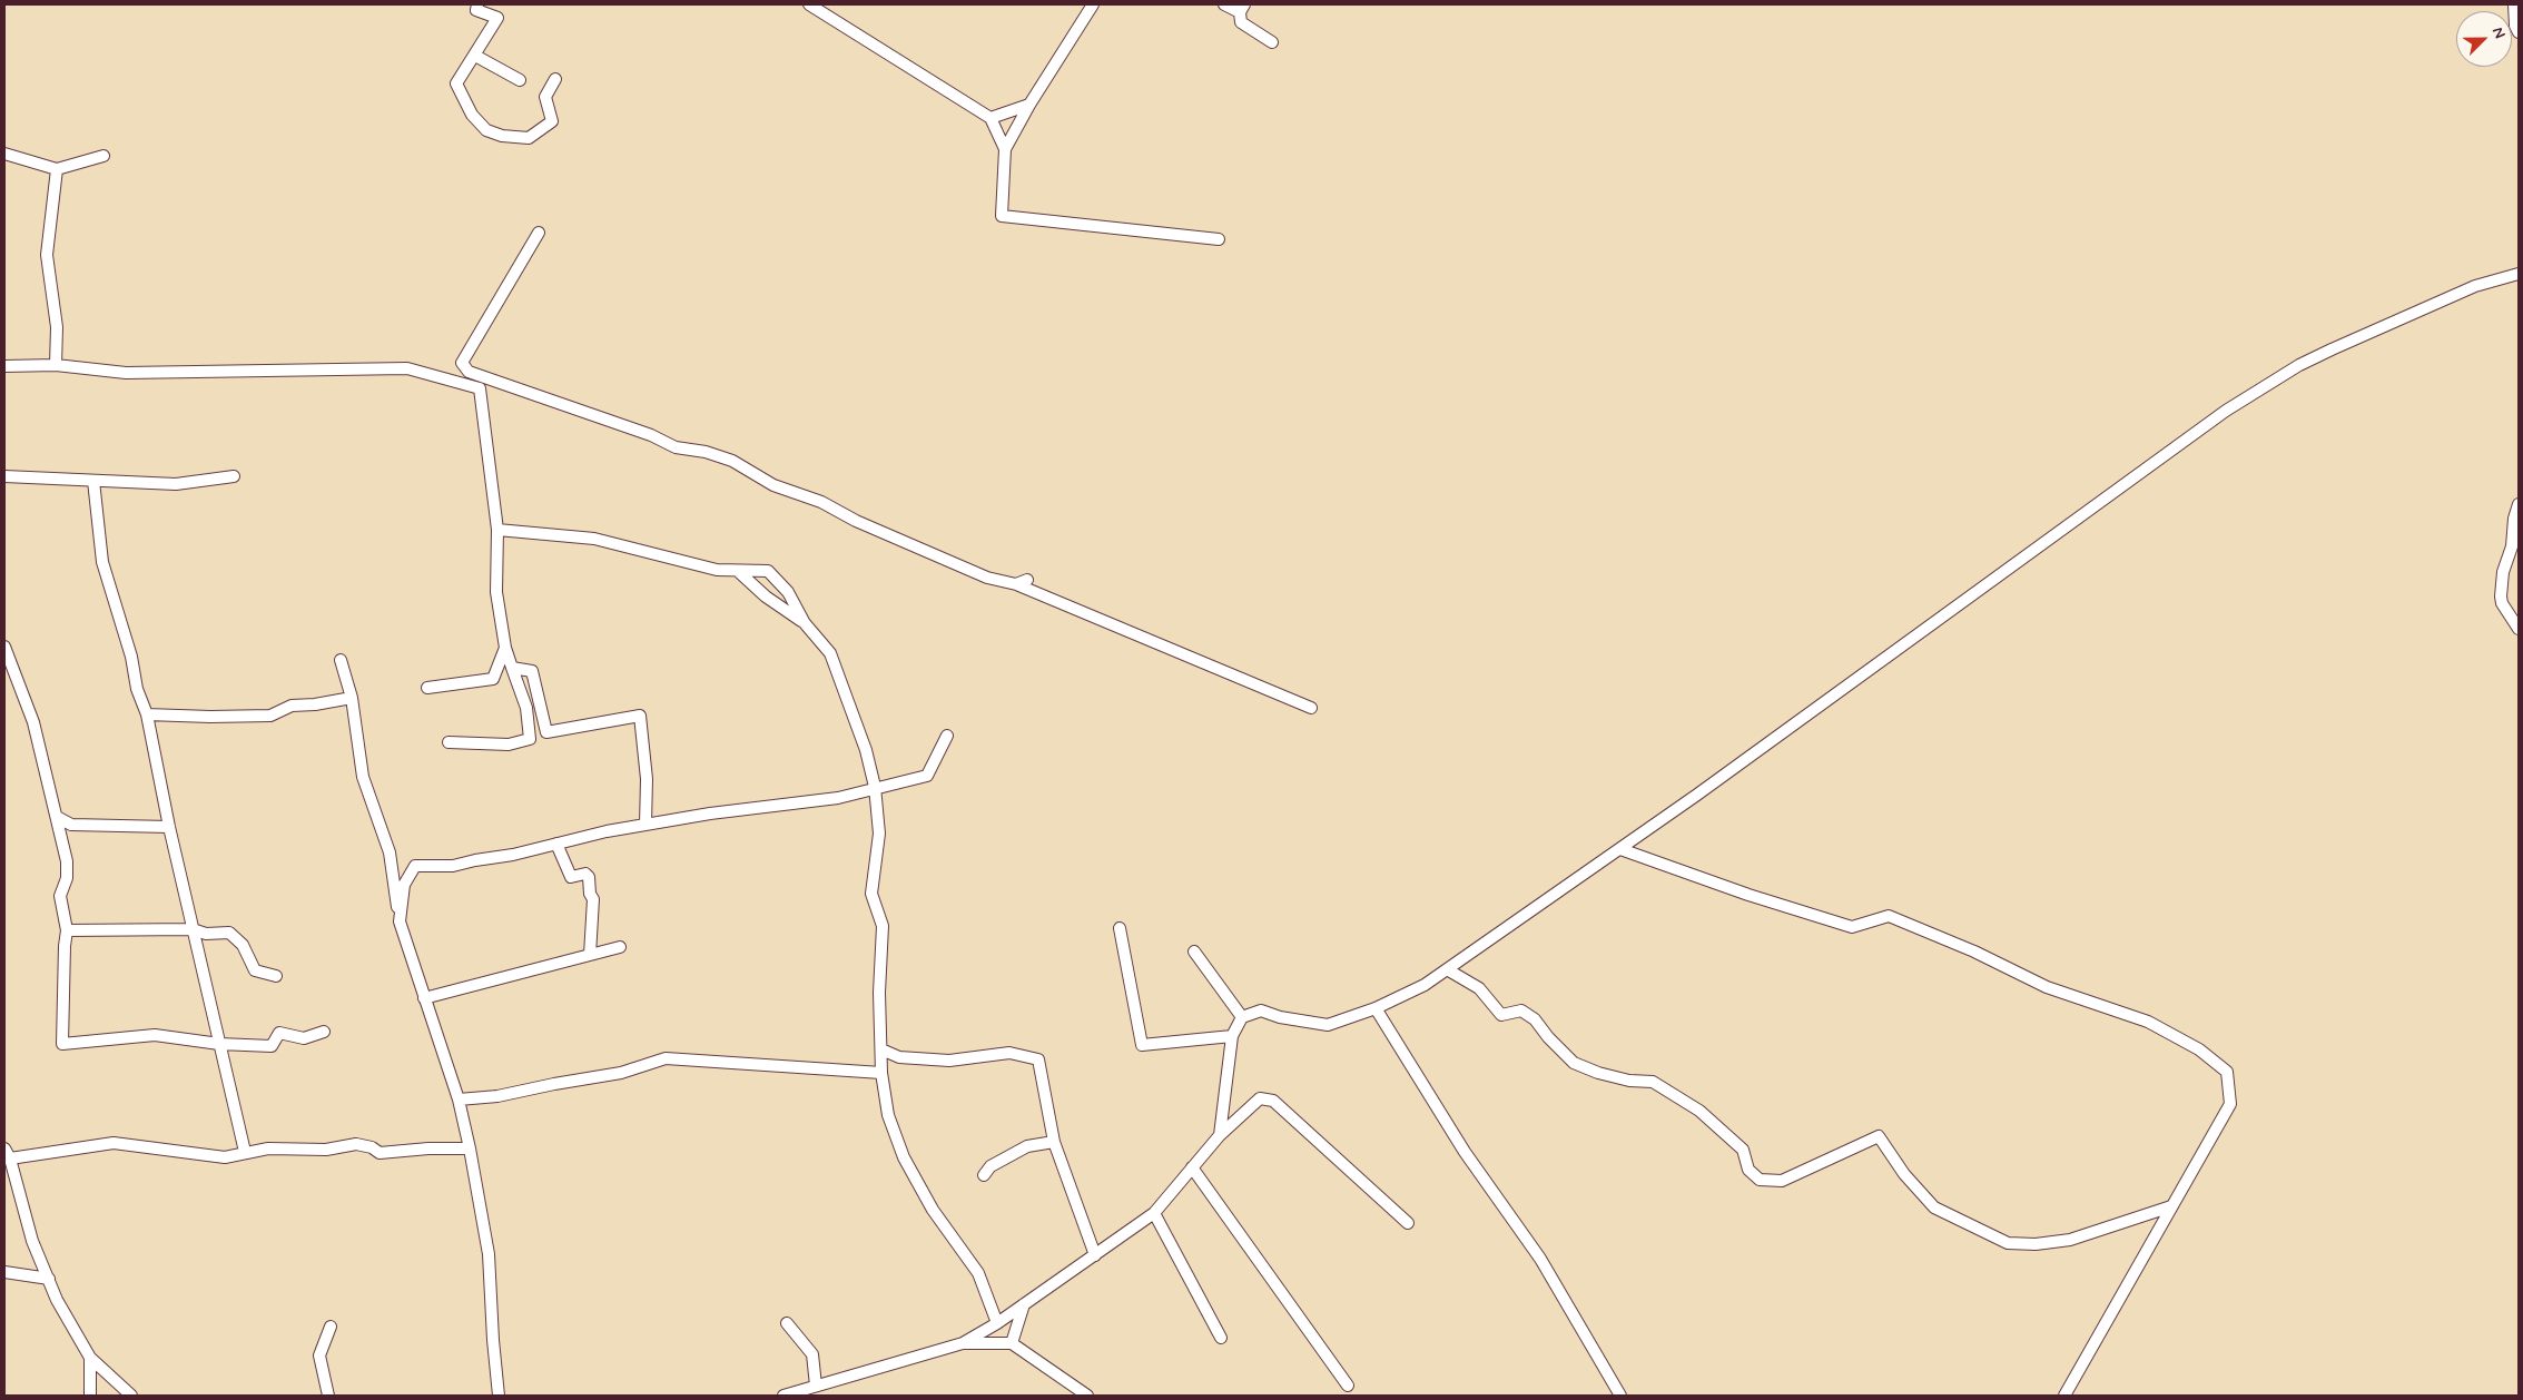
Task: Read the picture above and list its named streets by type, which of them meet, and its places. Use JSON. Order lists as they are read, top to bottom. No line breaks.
{"north":"top right"}
